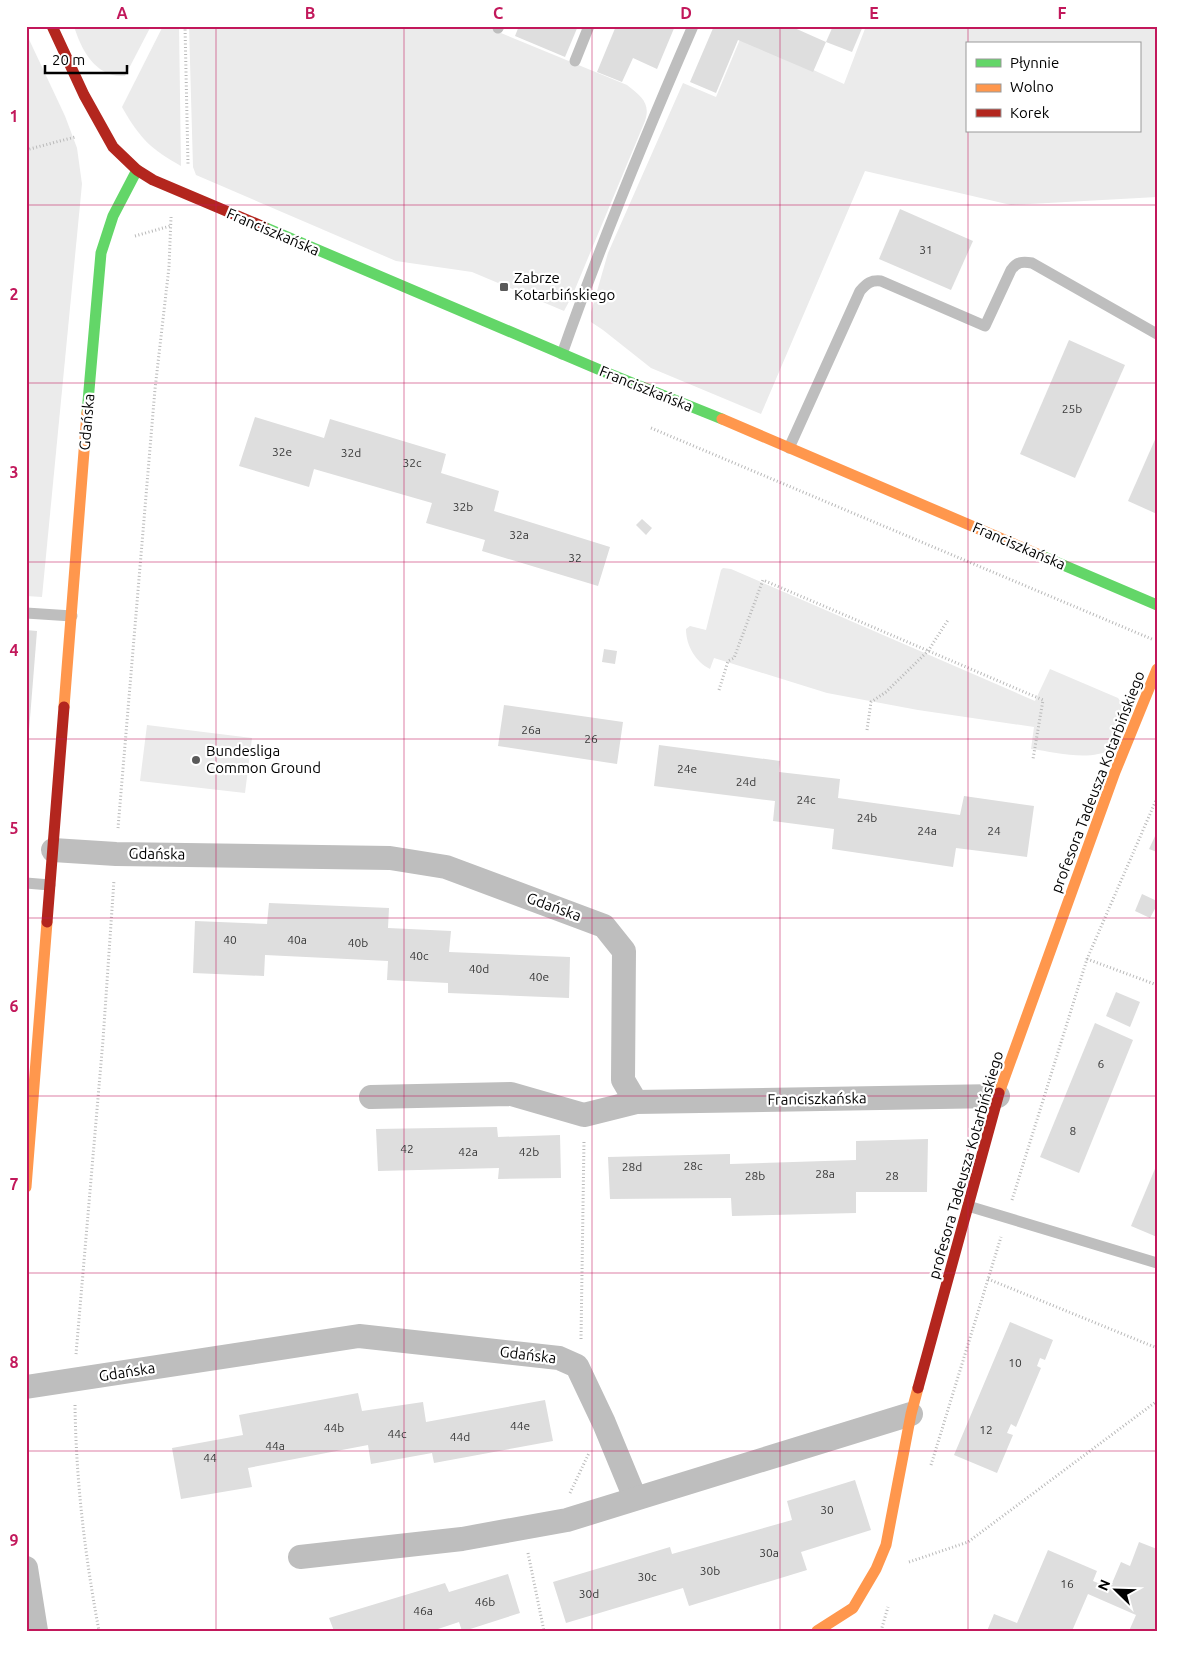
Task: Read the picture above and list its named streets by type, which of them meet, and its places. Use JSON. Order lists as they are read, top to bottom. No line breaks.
{"streets":{"street":["Franciszkańska","Gdańska","profesora Tadeusza Kotarbińskiego"]},"crossings":[["Franciszkańska","Gdańska"],["Franciszkańska","profesora Tadeusza Kotarbińskiego"]],"places":{"transit":["Zabrze Kotarbińskiego"],"other":["Bundesliga Common Ground"]},"house_numbers":["31","25b","32e","32d","32c","32b","32a","32","26a","26","24e","24d","24c","24b","24a","24","40","40a","40b","40c","40d","40e","6","8","42","42a","42b","28c","28d","28a","28b","28","10","44e","44b","12","44c","44d","44a","44","30","30a","30b","30c","16","30d","46b","46a"],"legend":["Płynnie","Wolno","Korek"],"scale_bar":"20 m","north":"top left","grid":{"columns":["A","B","C","D","E","F"],"rows":["1","2","3","4","5","6","7","8","9"]}}
